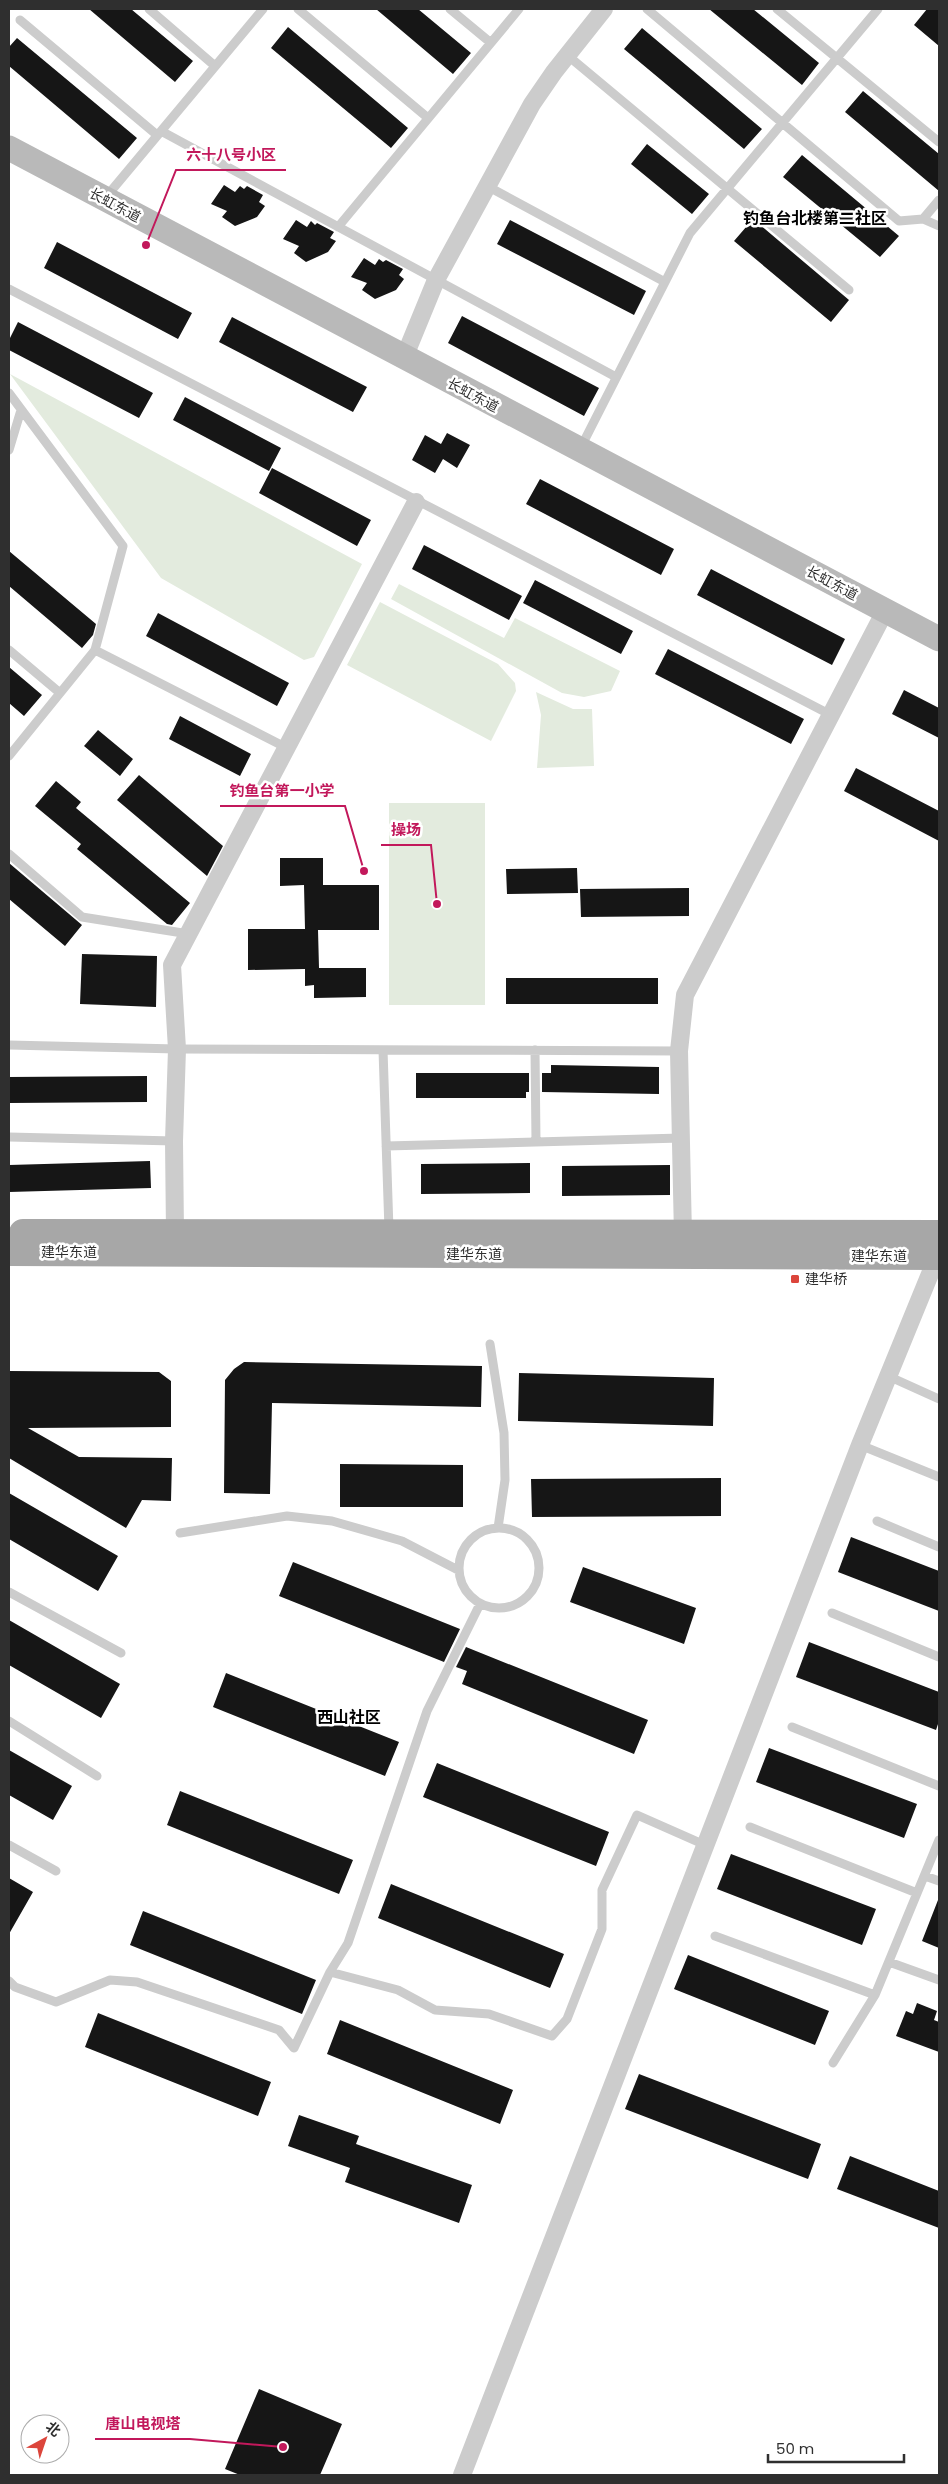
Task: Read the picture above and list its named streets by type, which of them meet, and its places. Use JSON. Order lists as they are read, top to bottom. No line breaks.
{"streets":{"main road":["建华东道"],"street":["长虹东道"]},"districts":["钓鱼台北楼第二社区","西山社区"],"places":{"other":["六十八号小区","钓鱼台第一小学","操场","唐山电视塔"],"transit":["建华桥"]},"scale_bar":"50 m","north":"top right"}
